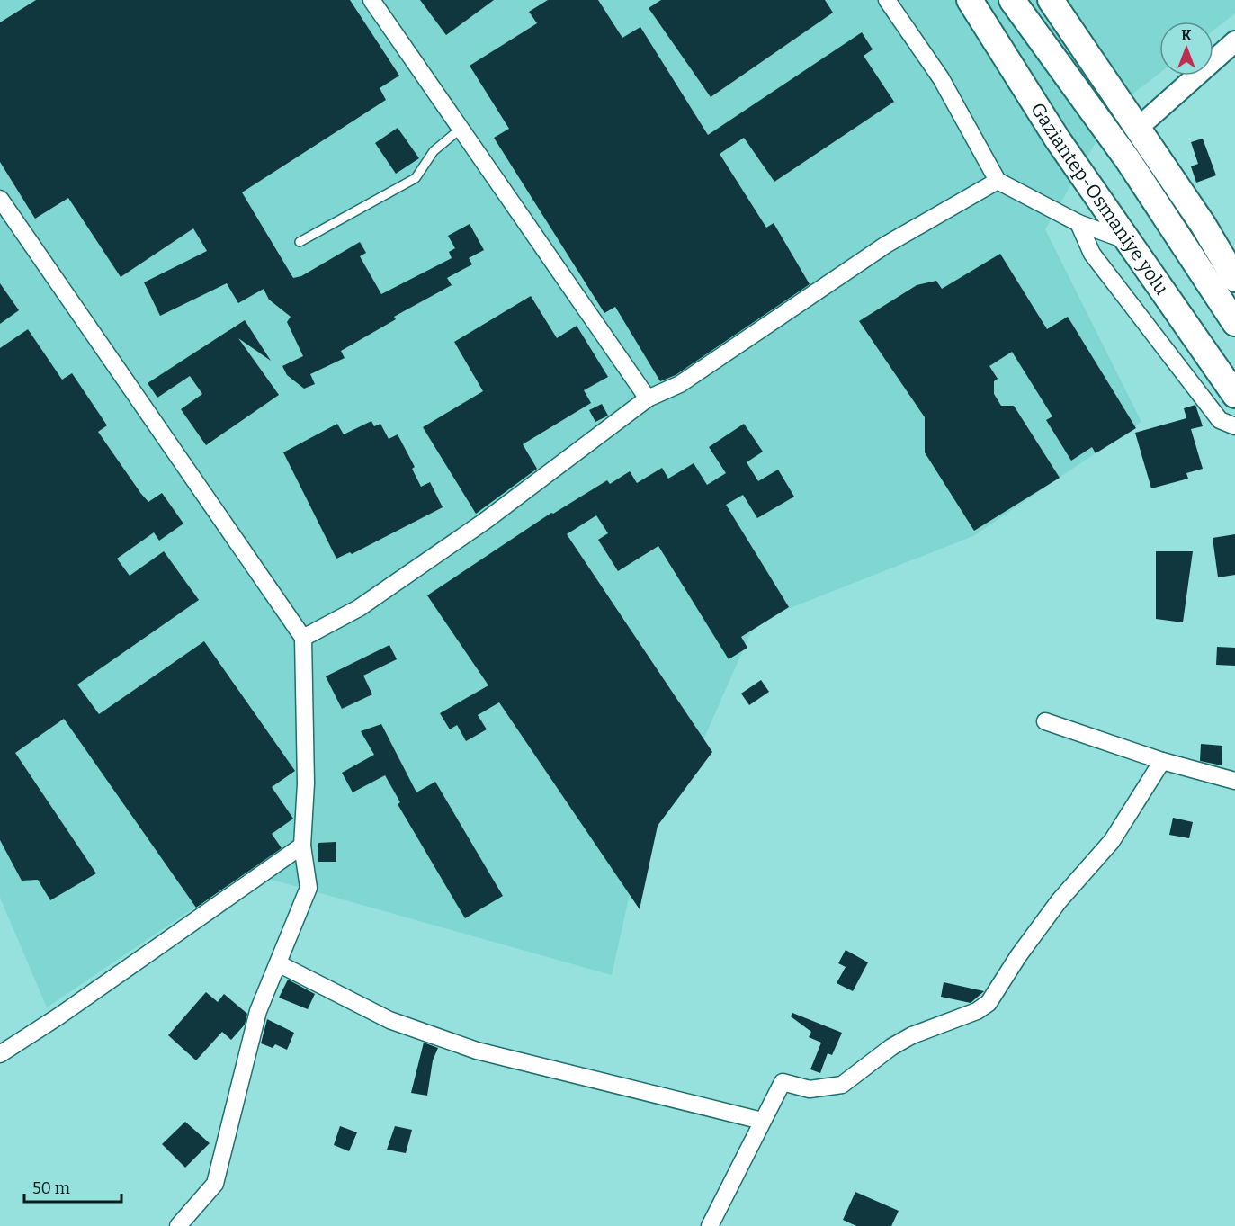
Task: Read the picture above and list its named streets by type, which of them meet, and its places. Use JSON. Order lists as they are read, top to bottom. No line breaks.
{"streets":{"highway":["Gaziantep-Osmaniye yolu"]},"scale_bar":"50 m","north":"top"}
